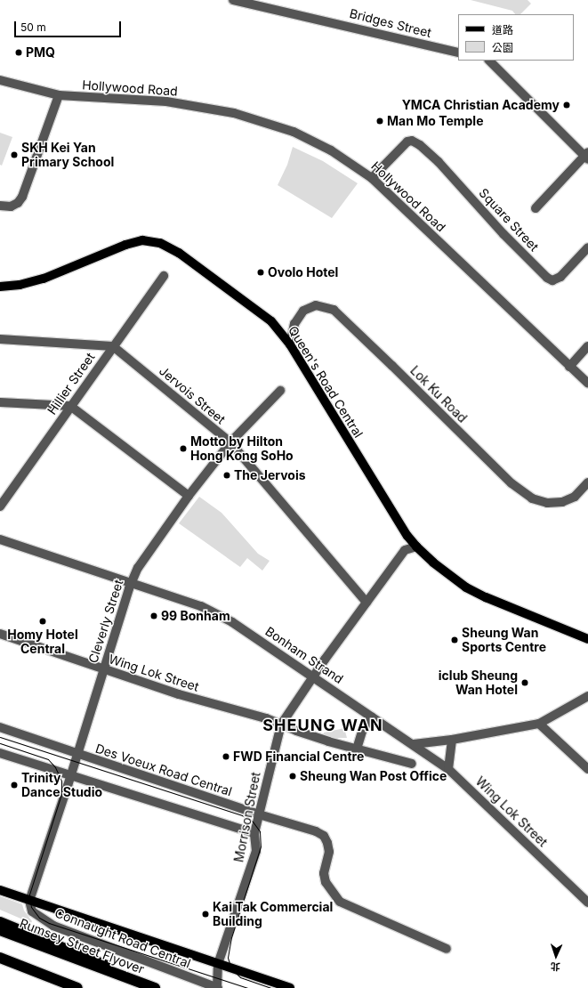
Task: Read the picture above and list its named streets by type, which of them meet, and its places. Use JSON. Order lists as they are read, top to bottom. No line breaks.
{"streets":{"highway":["Rumsey Street Flyover"],"main road":["Queen's Road Central","Connaught Road Central"],"street":["Bridges Street","Hollywood Road","Square Street","Hillier Street","Lok Ku Road","Jervois Street","Cleverly Street","Bonham Strand","Wing Lok Street","Des Voeux Road Central","Morrison Street"]},"crossings":[["Hollywood Road","Square Street"],["Queen's Road Central","Lok Ku Road"],["Queen's Road Central","Morrison Street"],["Hillier Street","Jervois Street"],["Jervois Street","Cleverly Street"],["Jervois Street","Morrison Street"],["Cleverly Street","Bonham Strand"],["Cleverly Street","Wing Lok Street"],["Cleverly Street","Des Voeux Road Central"],["Cleverly Street","Connaught Road Central"],["Bonham Strand","Wing Lok Street"],["Bonham Strand","Morrison Street"],["Wing Lok Street","Morrison Street"],["Des Voeux Road Central","Morrison Street"],["Morrison Street","Connaught Road Central"]],"districts":["SHEUNG WAN"],"places":["PMQ","YMCA Christian Academy","Man Mo Temple","SKH Kei Yan Primary School","Ovolo Hotel","Motto by Hilton Hong Kong SoHo","The Jervois","99 Bonham","Homy Hotel Central","Sheung Wan Sports Centre","iclub Sheung Wan Hotel","FWD Financial Centre","Sheung Wan Post Office","Trinity Dance Studio","Kai Tak Commercial Building"],"legend":["道路","公園"],"scale_bar":"50 m","north":"bottom"}
